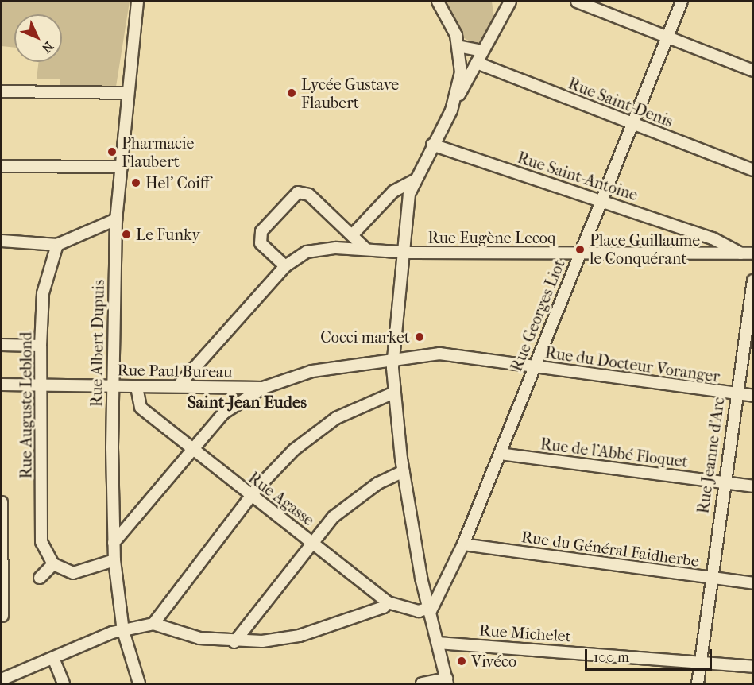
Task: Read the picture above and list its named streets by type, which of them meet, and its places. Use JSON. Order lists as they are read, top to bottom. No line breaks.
{"streets":{"street":["Rue Saint-Denis","Rue Saint-Antoine","Rue Eugène Lecoq","Rue Georges Liot","Rue Albert Dupuis","Rue du Docteur Voranger","Rue Paul Bureau","Rue Auguste Leblond","Rue de l'Abbé Floquet","Rue Jeanne d'Arc","Rue Agasse","Rue du Général Faidherbe","Rue Michelet"]},"crossings":[["Rue Saint-Denis","Rue Georges Liot"],["Rue Saint-Antoine","Rue Eugène Lecoq"],["Rue Saint-Antoine","Rue Georges Liot"],["Rue Eugène Lecoq","Rue Georges Liot"],["Rue Eugène Lecoq","Rue Paul Bureau"],["Rue Georges Liot","Rue du Docteur Voranger"],["Rue Georges Liot","Rue de l'Abbé Floquet"],["Rue Georges Liot","Rue Agasse"],["Rue Georges Liot","Rue du Général Faidherbe"],["Rue Albert Dupuis","Rue Paul Bureau"],["Rue du Docteur Voranger","Rue Paul Bureau"],["Rue du Docteur Voranger","Rue Jeanne d'Arc"],["Rue Paul Bureau","Rue Auguste Leblond"],["Rue Paul Bureau","Rue Agasse"],["Rue de l'Abbé Floquet","Rue Jeanne d'Arc"],["Rue Jeanne d'Arc","Rue du Général Faidherbe"],["Rue Jeanne d'Arc","Rue Michelet"]],"districts":["Saint-Jean Eudes"],"places":["Lycée Gustave Flaubert","Pharmacie Flaubert","Hel' Coiff","Le Funky","Place Guillaume le Conquérant","Cocci market","Vivéco"],"scale_bar":"100 m","north":"bottom right"}
